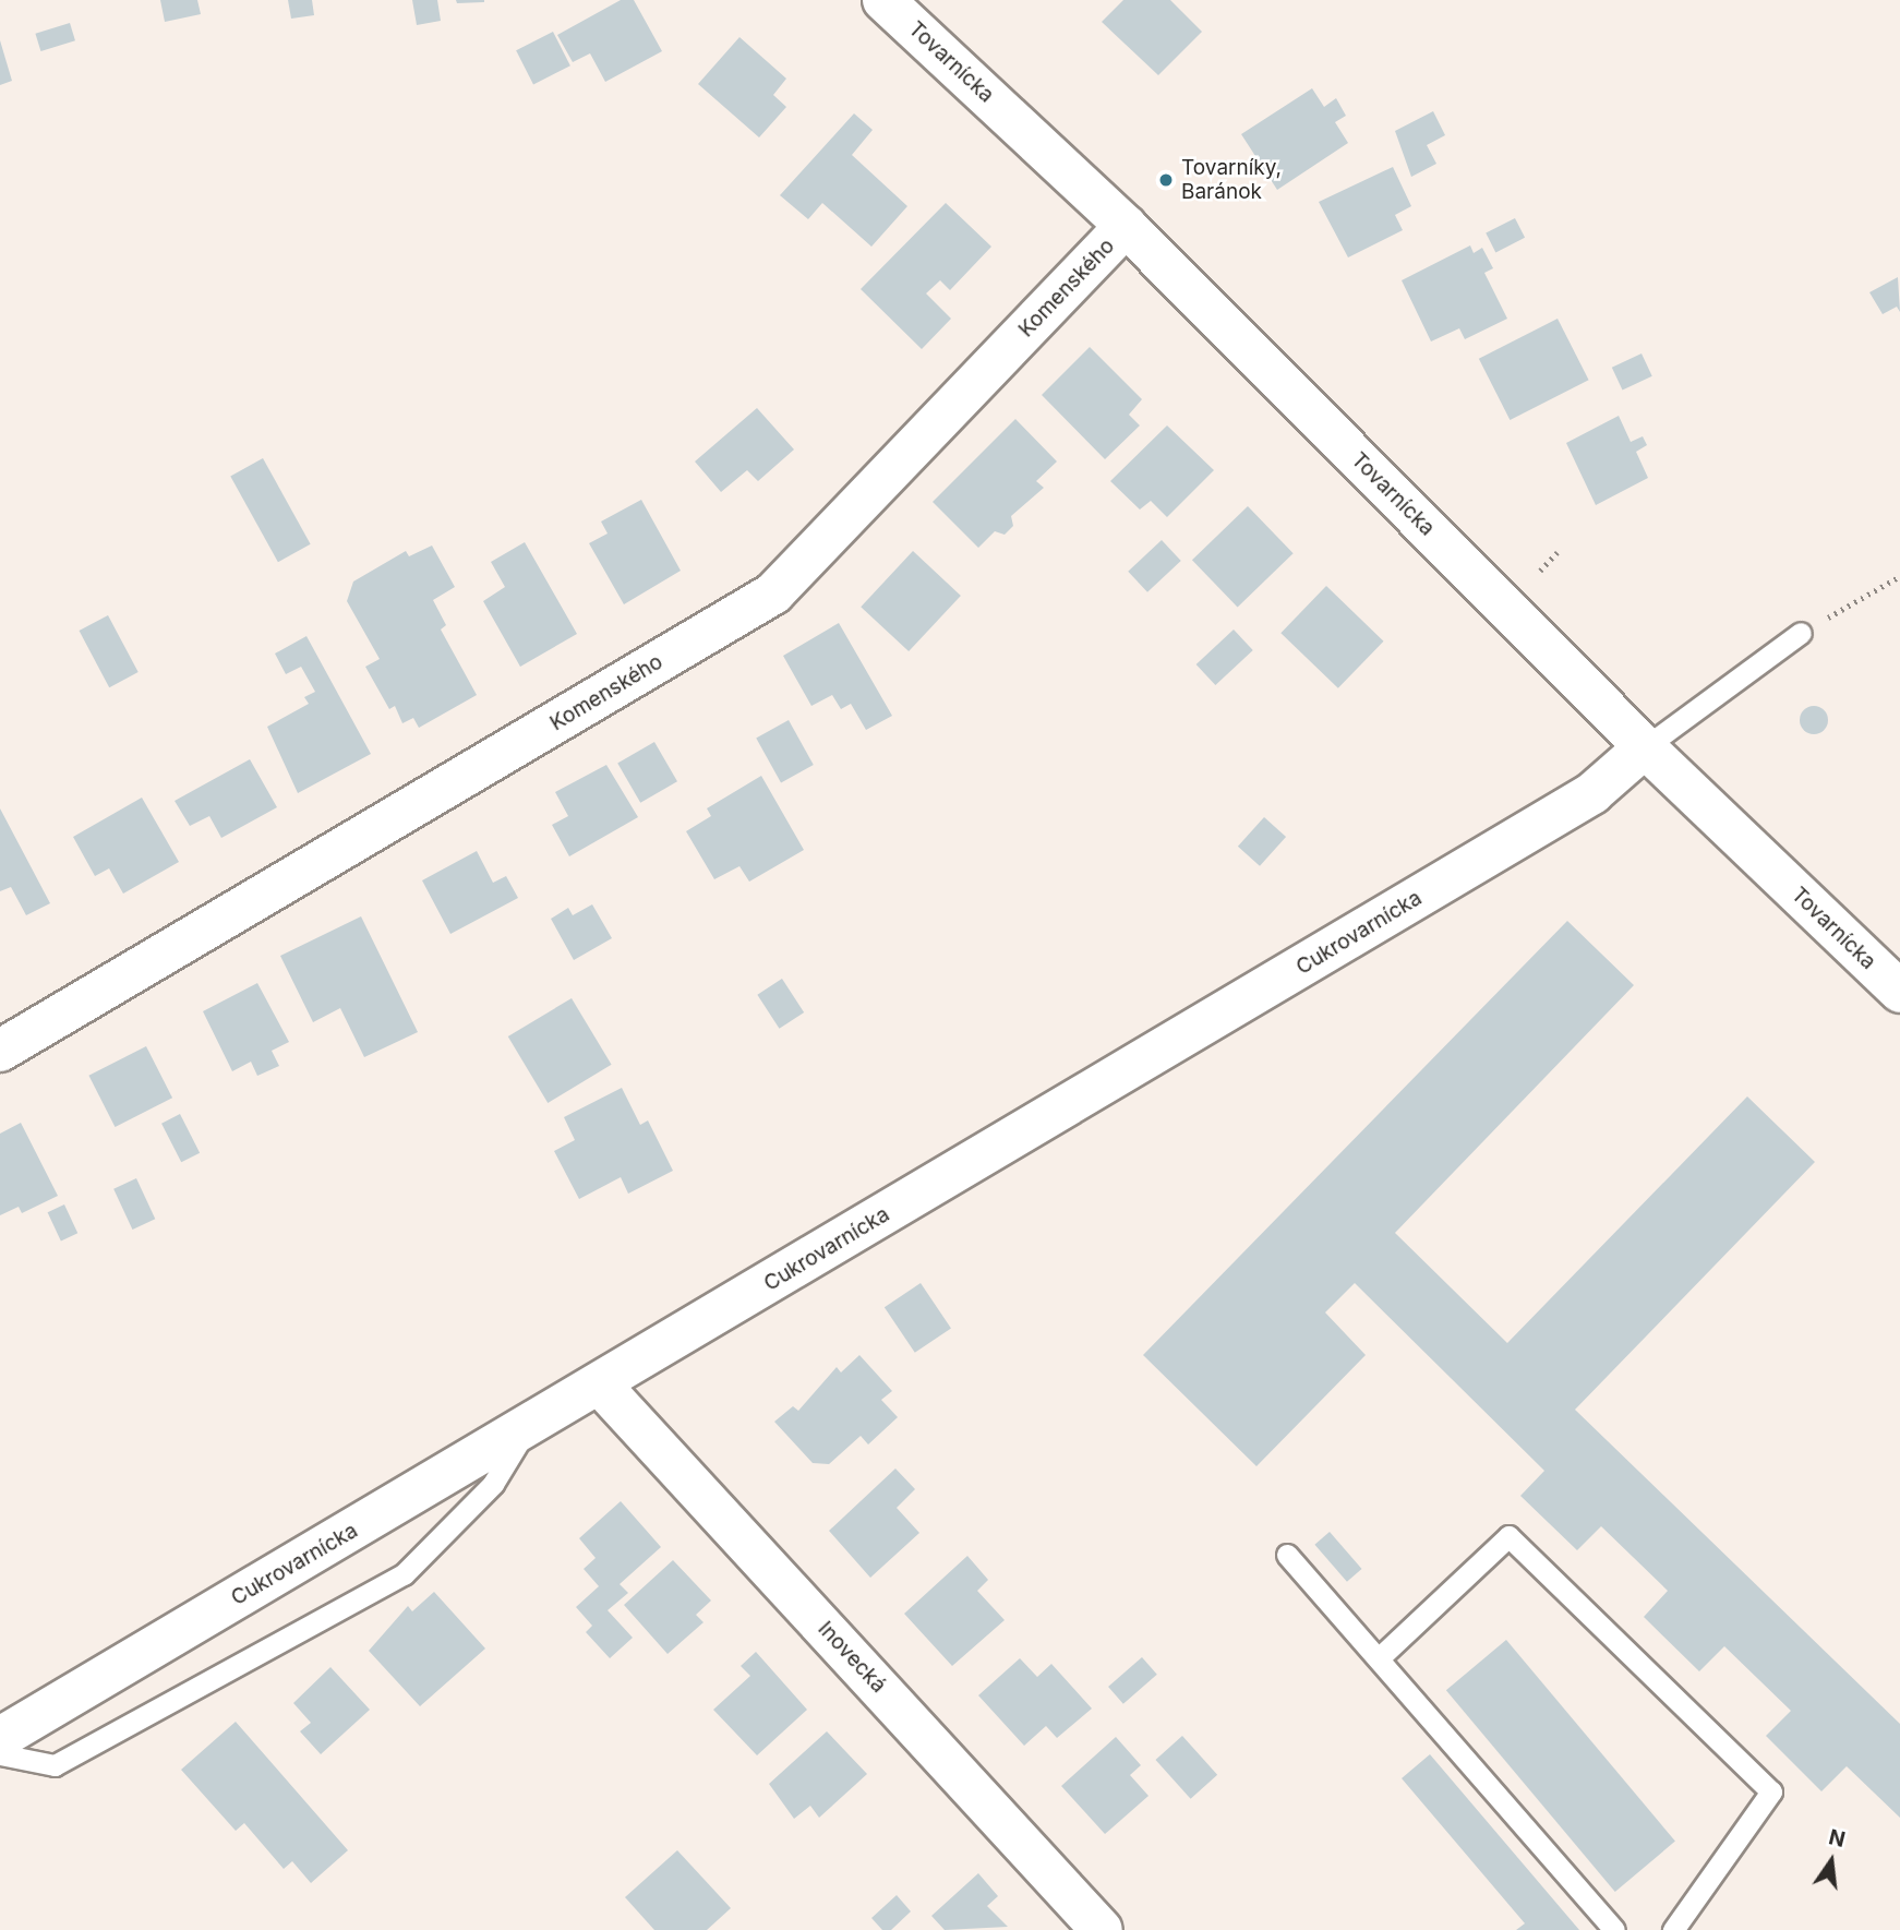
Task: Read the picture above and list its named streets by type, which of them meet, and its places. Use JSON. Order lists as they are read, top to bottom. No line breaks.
{"streets":{"street":["Tovarnícka","Komenského","Cukrovarnícka","Inovecká"]},"crossings":[["Tovarnícka","Komenského"],["Tovarnícka","Cukrovarnícka"],["Cukrovarnícka","Inovecká"]],"places":["Tovarníky, Baránok"],"north":"top"}
